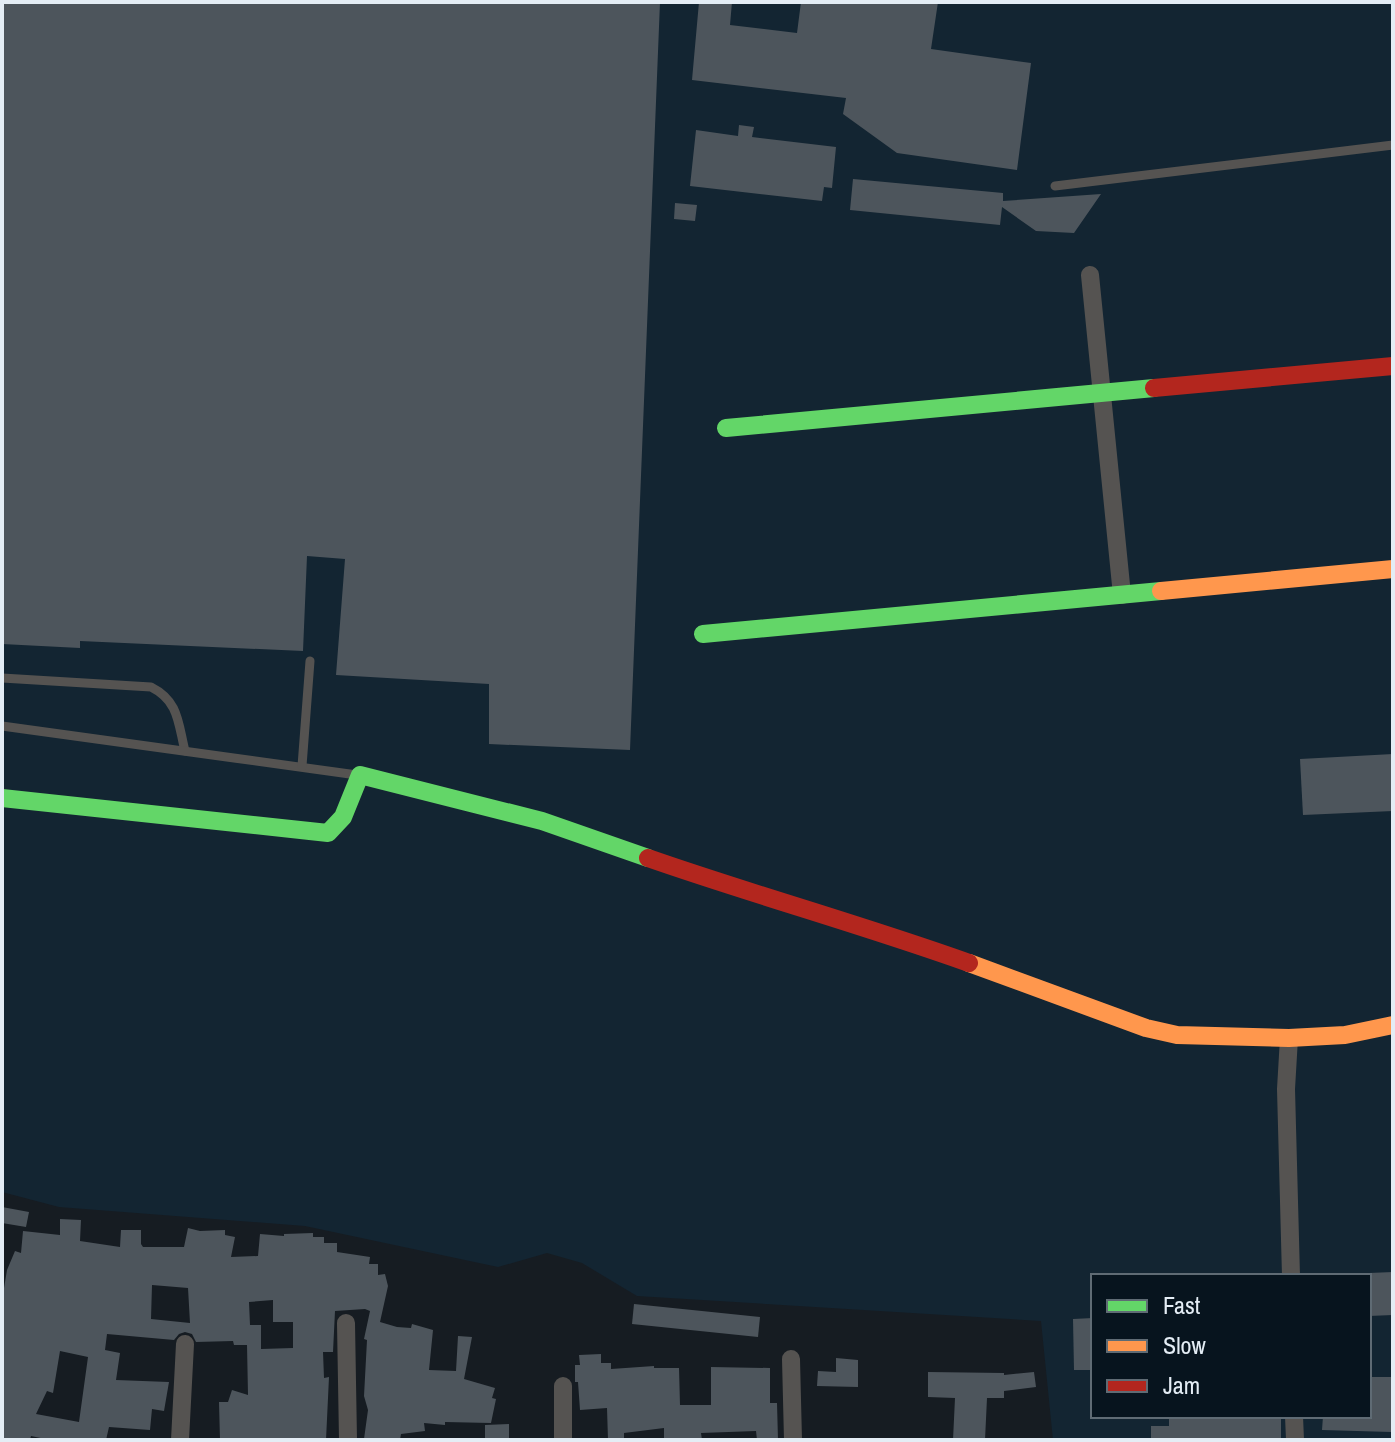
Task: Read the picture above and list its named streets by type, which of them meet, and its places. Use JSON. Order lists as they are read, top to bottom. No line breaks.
{"legend":["Fast","Slow","Jam"]}
